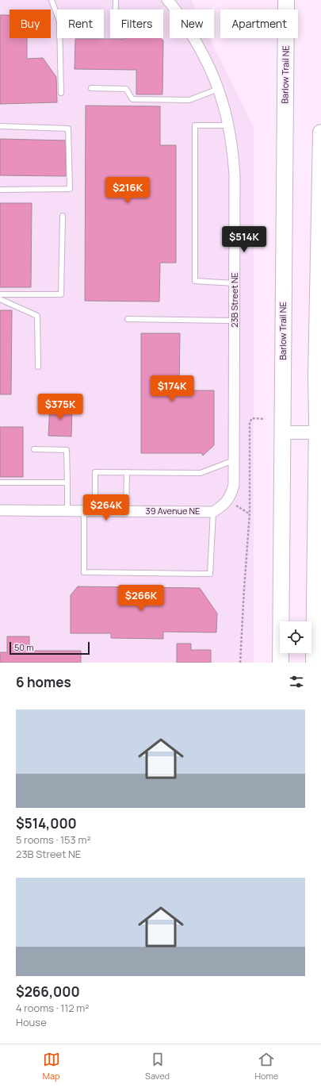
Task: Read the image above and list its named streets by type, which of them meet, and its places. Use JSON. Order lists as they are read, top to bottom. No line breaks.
{"streets":{"main road":["Barlow Trail NE"],"street":["23B Street NE","39 Avenue NE"]},"crossings":[["23B Street NE","39 Avenue NE"]],"scale_bar":"50 m","page":{"chip":["Buy","Rent","Filters","New","Apartment"],"price":["$216K","$514K","$174K","$375K","$264K","$266K"],"scale":"50 m","heading":"6 homes","list":[{"name":"$514,000","note":"5 rooms · 153 m² · 23B Street NE"},{"name":"$266,000","note":"4 rooms · 112 m² · House"}],"tabs":["Map","Saved","Home"]}}
